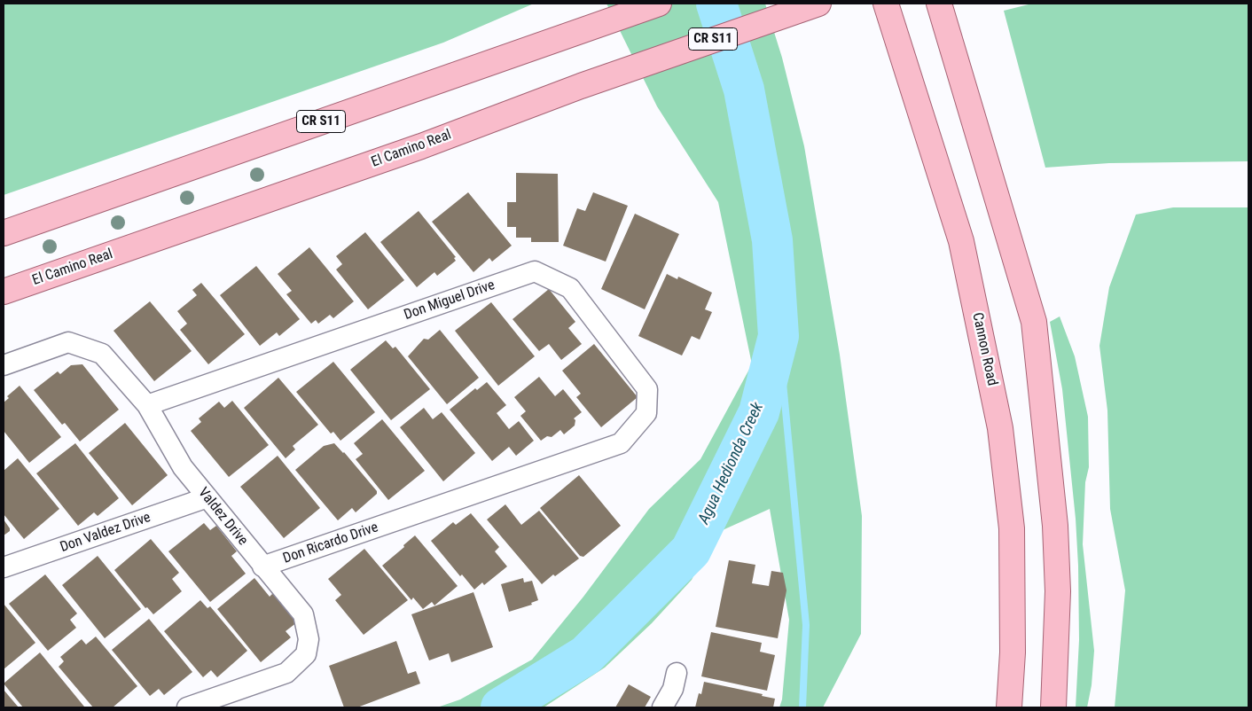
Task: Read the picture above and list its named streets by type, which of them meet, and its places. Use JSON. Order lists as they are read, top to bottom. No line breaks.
{"streets":{"main road":["CR S11","El Camino Real","Cannon Road"],"street":["Don Miguel Drive","Valdez Drive","Don Valdez Drive","Don Ricardo Drive"]},"crossings":[["Don Miguel Drive","Valdez Drive"],["Don Miguel Drive","Don Ricardo Drive"],["Valdez Drive","Don Valdez Drive"],["Valdez Drive","Don Ricardo Drive"]],"water":["Agua Hedionda Creek"]}
